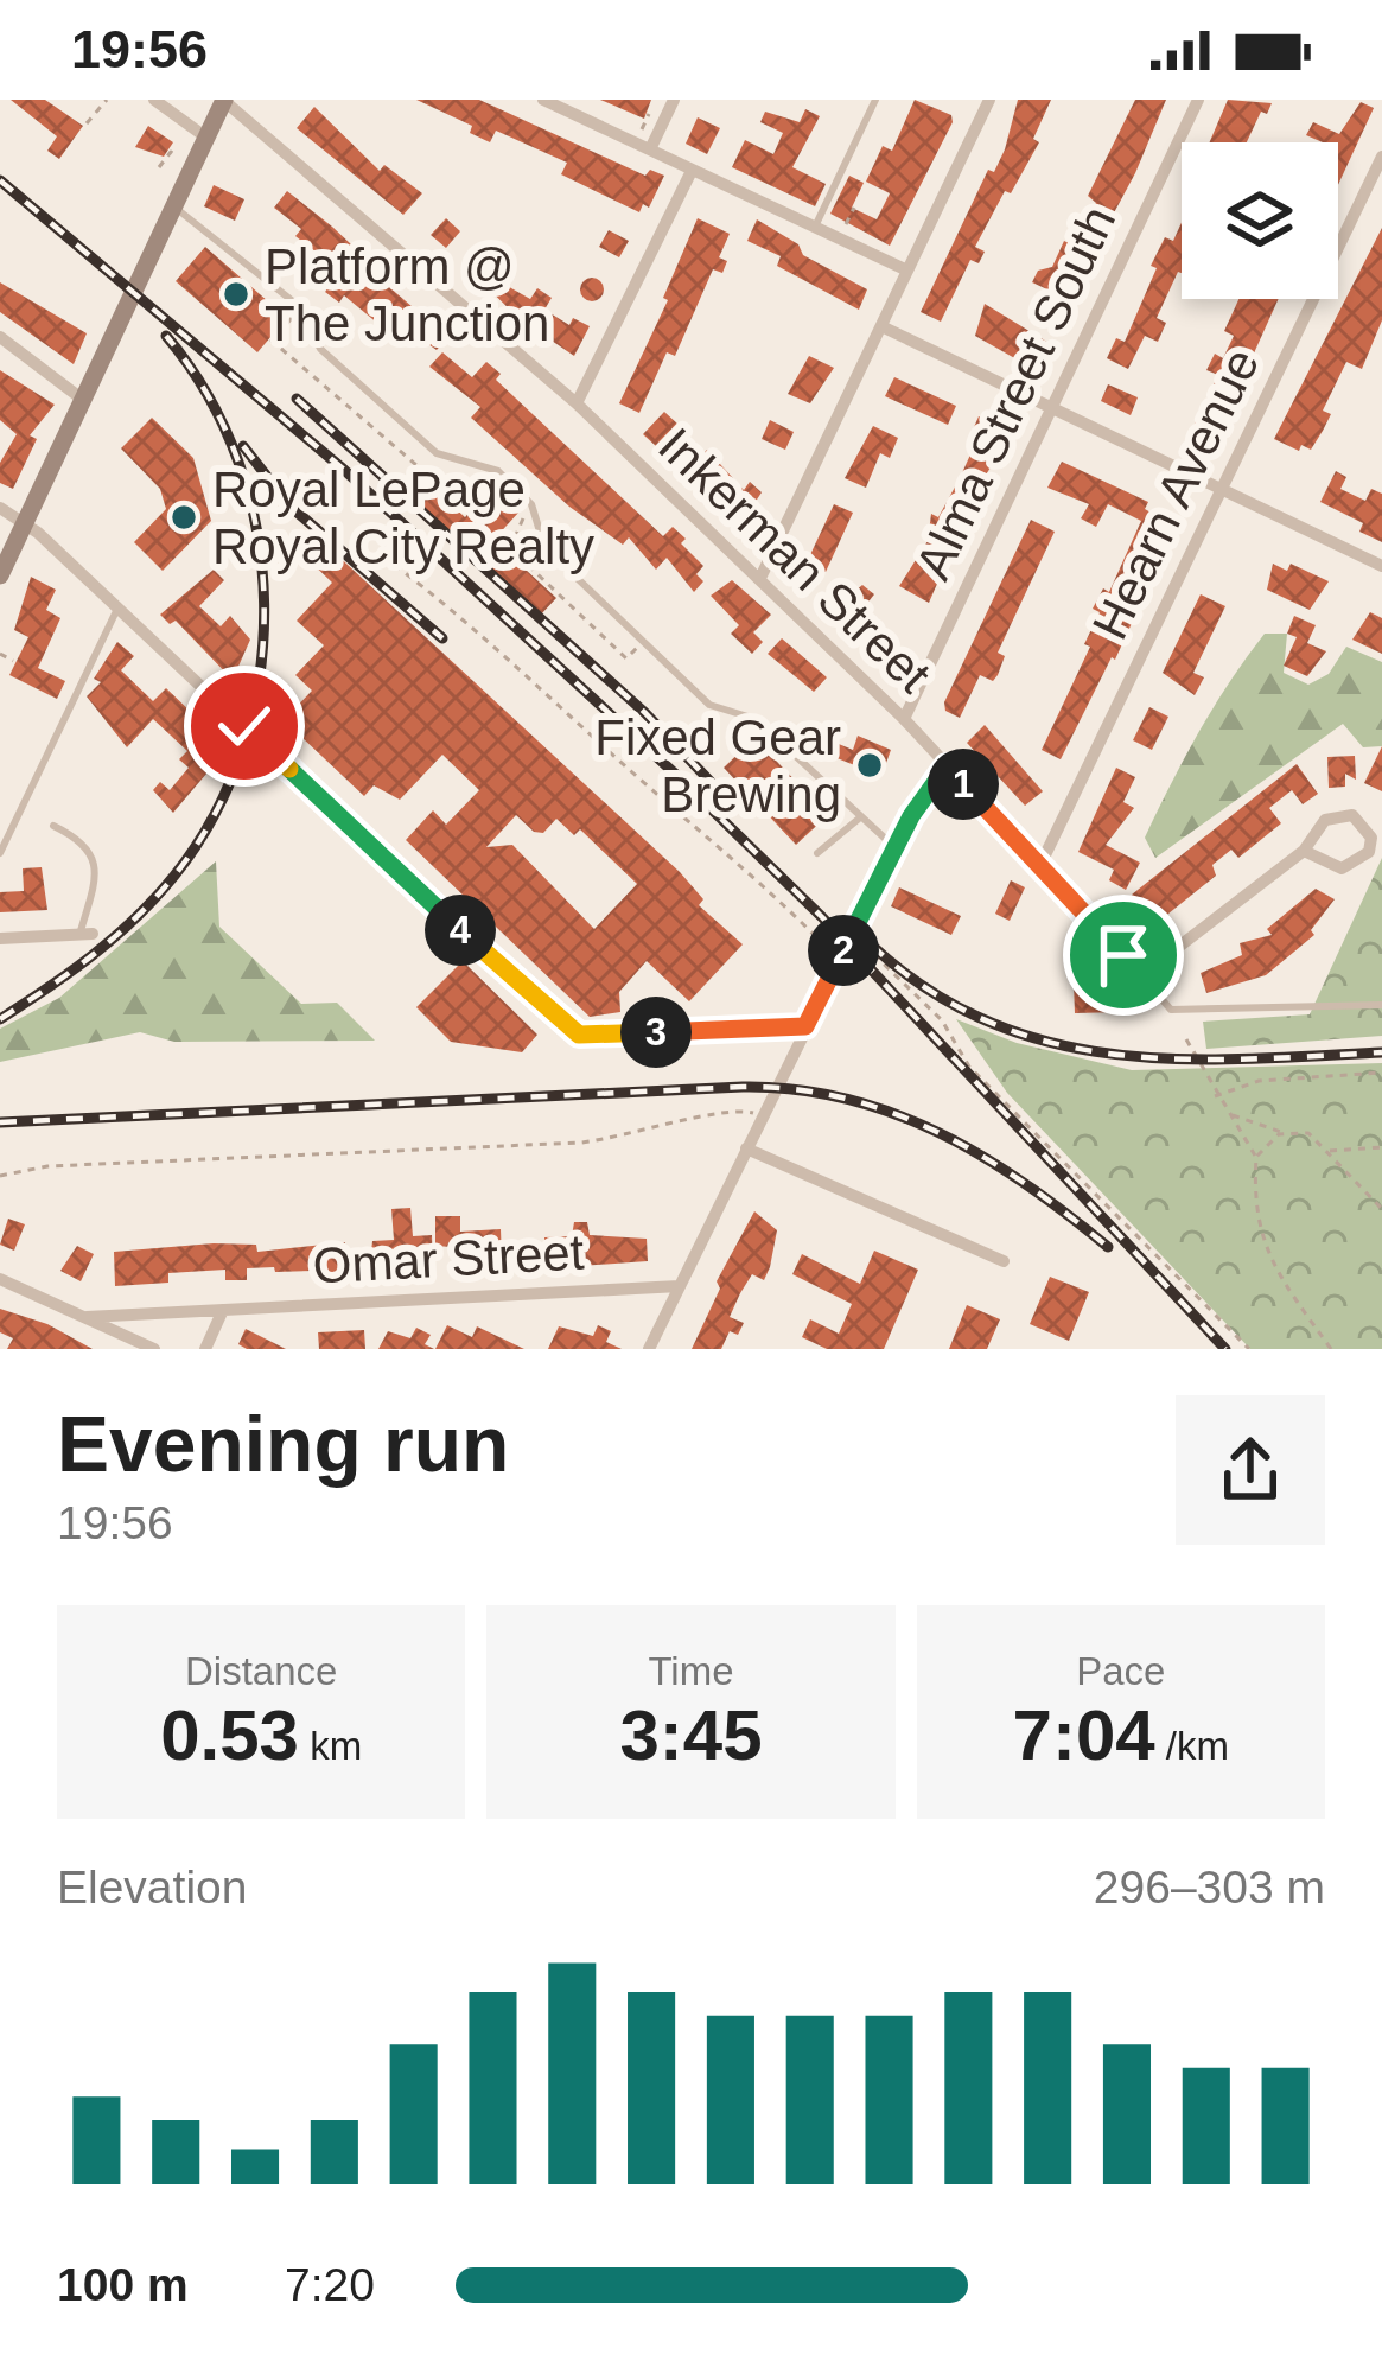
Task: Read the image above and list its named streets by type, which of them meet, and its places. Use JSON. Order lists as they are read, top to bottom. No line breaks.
{"streets":{"street":["Alma Street South","Hearn Avenue","Inkerman Street","Omar Street"]},"crossings":[["Alma Street South","Inkerman Street"],["Hearn Avenue","Inkerman Street"]],"places":["Platform @ The Junction","Royal LePage Royal City Realty","Fixed Gear Brewing"],"page":{"status":"19:56","pins":["1","4","2","3"],"heading":["Evening run","19:56"],"stats":[["Distance","0.53 km"],["Time","3:45"],["Pace","7:04 /km"]],"chart":["Elevation","296–303 m"],"list":[{"name":"100 m","note":"7:20"}]}}
